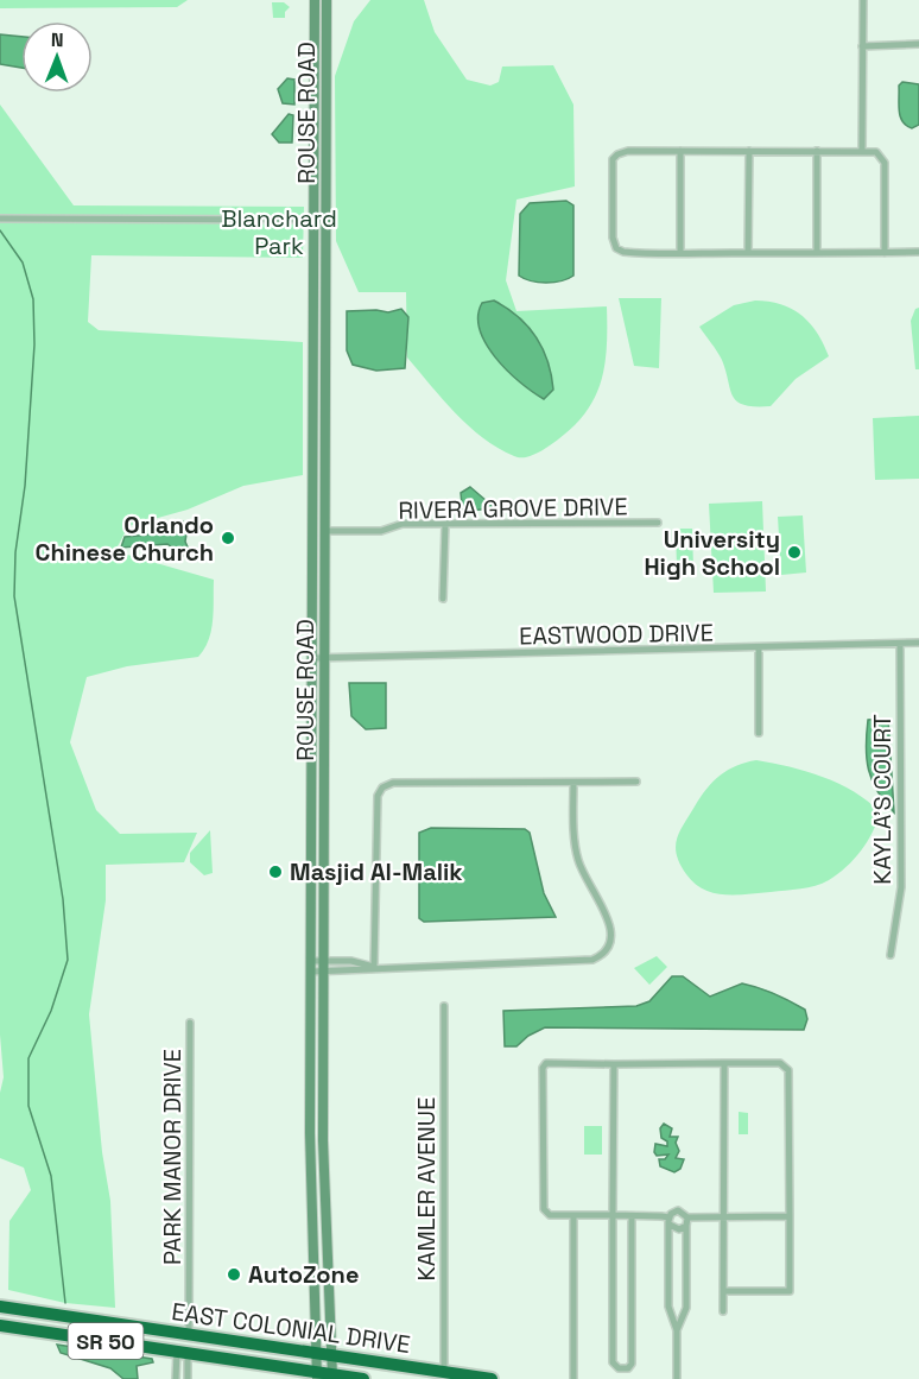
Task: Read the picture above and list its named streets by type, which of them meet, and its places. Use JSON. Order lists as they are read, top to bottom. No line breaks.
{"streets":{"highway":["EAST COLONIAL DRIVE","SR 50"],"street":["ROUSE ROAD","RIVERA GROVE DRIVE","EASTWOOD DRIVE","KAYLA'S COURT","PARK MANOR DRIVE","KAMLER AVENUE"]},"crossings":[["ROUSE ROAD","RIVERA GROVE DRIVE"],["ROUSE ROAD","EASTWOOD DRIVE"],["ROUSE ROAD","EAST COLONIAL DRIVE"],["EASTWOOD DRIVE","KAYLA'S COURT"],["PARK MANOR DRIVE","EAST COLONIAL DRIVE"],["KAMLER AVENUE","EAST COLONIAL DRIVE"]],"parks":["Blanchard Park"],"places":["Orlando Chinese Church","University High School","Masjid Al-Malik","AutoZone"],"north":"top"}
